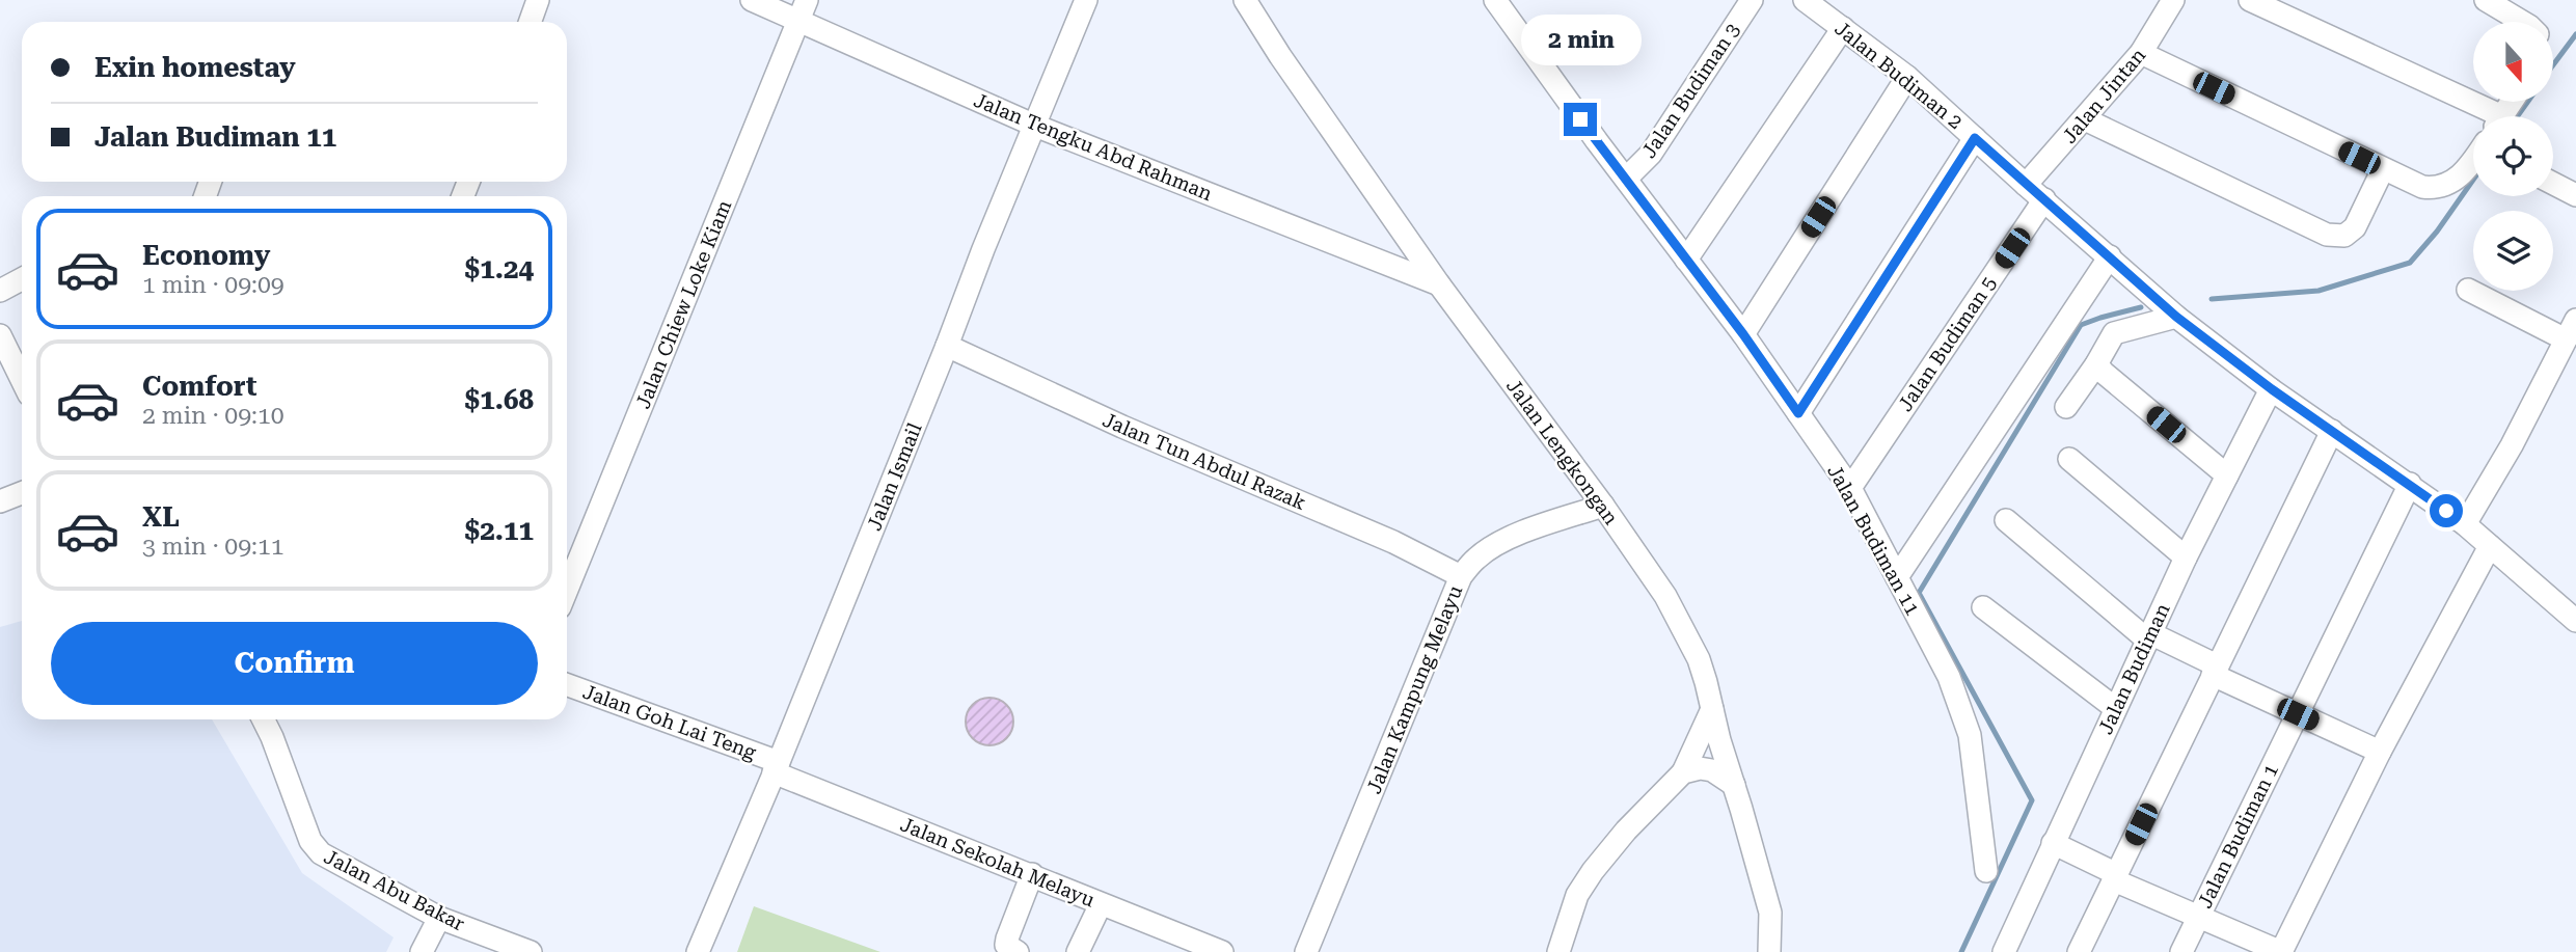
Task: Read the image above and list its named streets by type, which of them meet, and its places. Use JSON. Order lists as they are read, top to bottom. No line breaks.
{"streets":{"street":["Jalan Budiman 2","Jalan Budiman 3","Jalan Jintan","Jalan Tengku Abd Rahman","Jalan Chiew Loke Kiam","Jalan Budiman 5","Jalan Lengkongan","Jalan Tun Abdul Razak","Jalan Ismail","Jalan Budiman 11","Jalan Budiman","Jalan Kampung Melayu","Jalan Goh Lai Teng","Jalan Budiman 1","Jalan Sekolah Melayu","Jalan Abu Bakar"]},"crossings":[["Jalan Budiman 2","Jalan Jintan"],["Jalan Budiman 2","Jalan Budiman 5"],["Jalan Budiman 2","Jalan Budiman"],["Jalan Budiman 2","Jalan Budiman 1"],["Jalan Budiman 3","Jalan Budiman 11"],["Jalan Tengku Abd Rahman","Jalan Chiew Loke Kiam"],["Jalan Tengku Abd Rahman","Jalan Lengkongan"],["Jalan Tengku Abd Rahman","Jalan Ismail"],["Jalan Budiman 5","Jalan Budiman 11"],["Jalan Lengkongan","Jalan Kampung Melayu"],["Jalan Tun Abdul Razak","Jalan Ismail"],["Jalan Tun Abdul Razak","Jalan Kampung Melayu"],["Jalan Ismail","Jalan Goh Lai Teng"],["Jalan Ismail","Jalan Sekolah Melayu"],["Jalan Goh Lai Teng","Jalan Sekolah Melayu"]],"north":"bottom","page":{"bubble":"2 min","banner":["Exin homestay","Jalan Budiman 11"],"list":[{"name":"Economy","note":"1 min · 09:09","value":"$1.24"},{"name":"Comfort","note":"2 min · 09:10","value":"$1.68"},{"name":"XL","note":"3 min · 09:11","value":"$2.11"}],"buttons":"Confirm"}}
